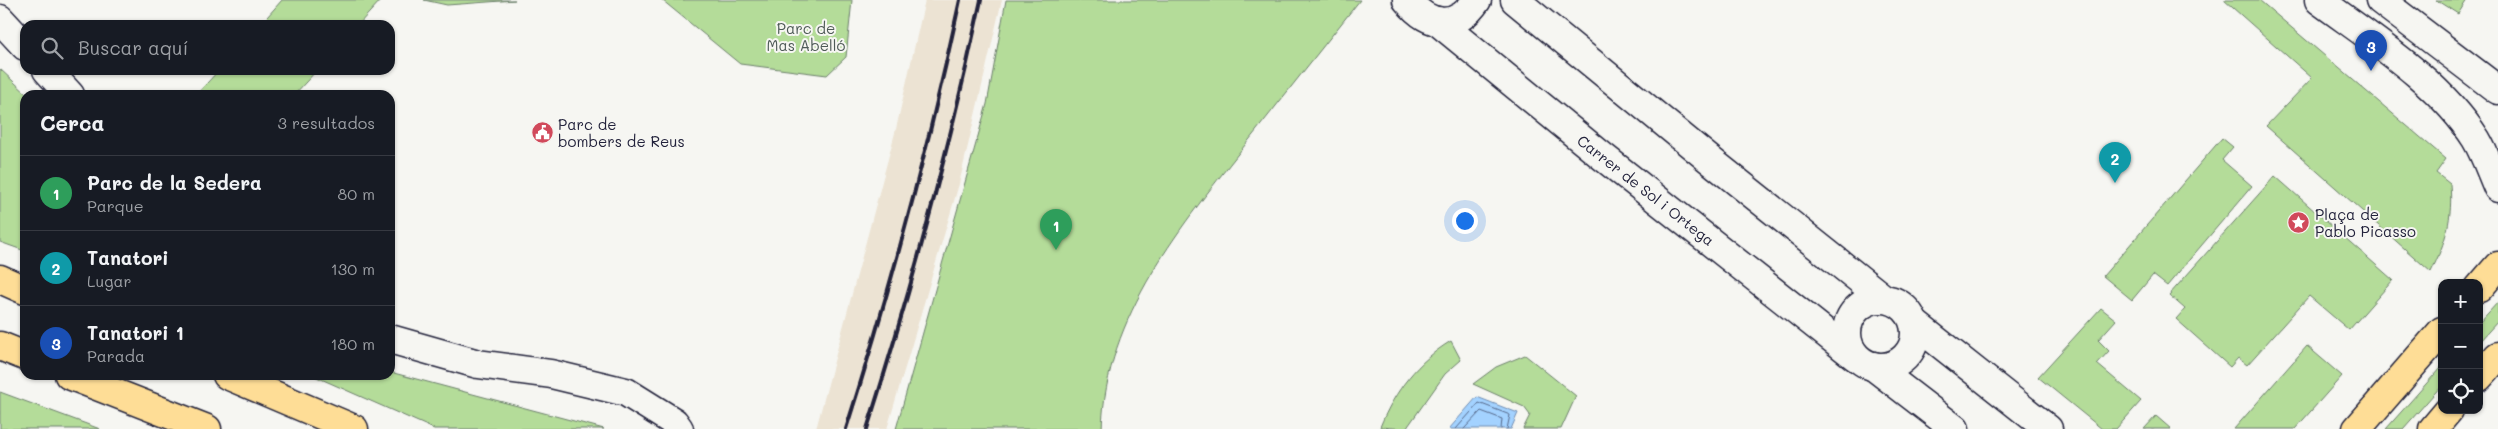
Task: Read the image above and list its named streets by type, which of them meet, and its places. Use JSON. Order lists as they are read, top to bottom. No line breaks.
{"streets":{"street":["Carrer de Sol i Ortega"]},"parks":["Parc de Mas Abelló"],"places":{"public building":["Parc de bombers de Reus"],"place":["Plaça de Pablo Picasso"]},"page":{"search":"Buscar aquí","pins":["3","2","1"],"heading":["Cerca","3 resultados"],"list":[{"mark":"1","name":"Parc de la Sedera","note":"Parque","value":"80 m"},{"mark":"2","name":"Tanatori","note":"Lugar","value":"130 m"},{"mark":"3","name":"Tanatori 1","note":"Parada","value":"180 m"}],"map_buttons":["+","−"]}}
